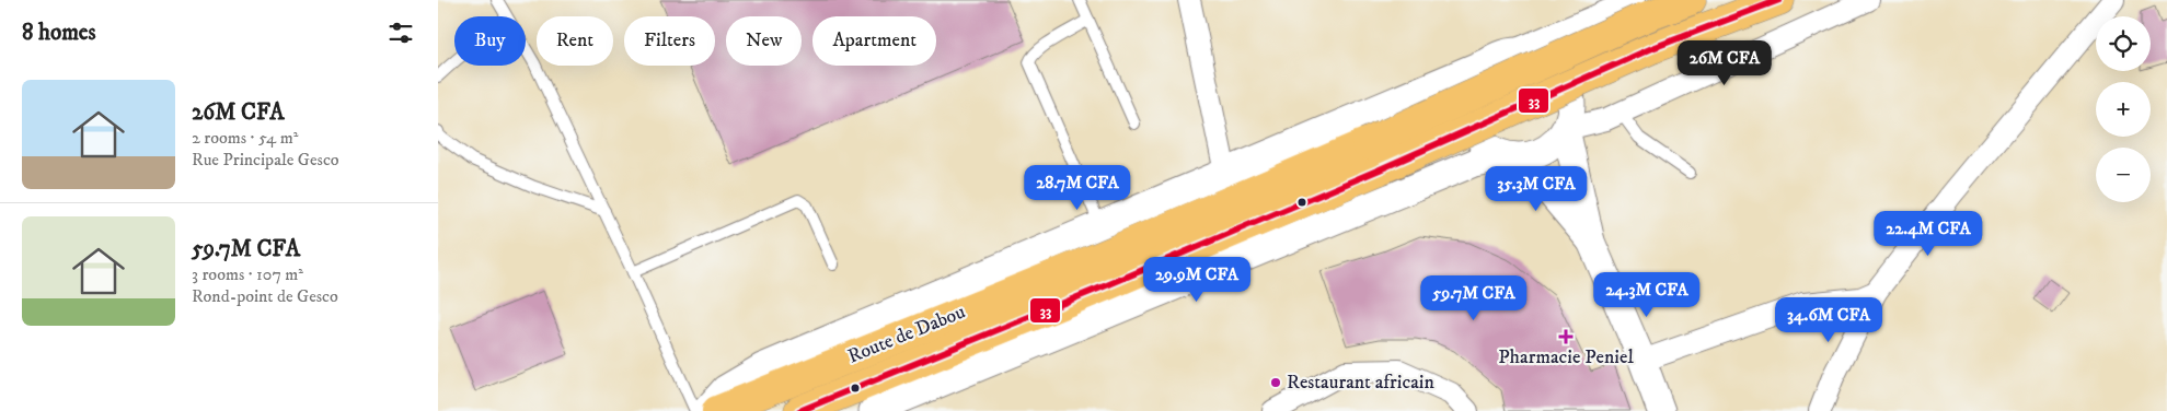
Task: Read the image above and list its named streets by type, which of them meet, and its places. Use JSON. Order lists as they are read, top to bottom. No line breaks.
{"streets":{"main road":["Route de Dabou"]},"places":{"health":["Pharmacie Peniel"],"other":["Restaurant africain"]},"lines":["transit line 33"],"page":{"heading":"8 homes","map_buttons":["+","−"],"chip":["Buy","Rent","Filters","New","Apartment"],"price":["26M CFA","28.7M CFA","35.3M CFA","22.4M CFA","29.9M CFA","24.3M CFA","59.7M CFA","34.6M CFA"],"list":[{"name":"26M CFA","note":"2 rooms · 54 m² · Rue Principale Gesco"},{"name":"59.7M CFA","note":"3 rooms · 107 m² · Rond-point de Gesco"}]}}
